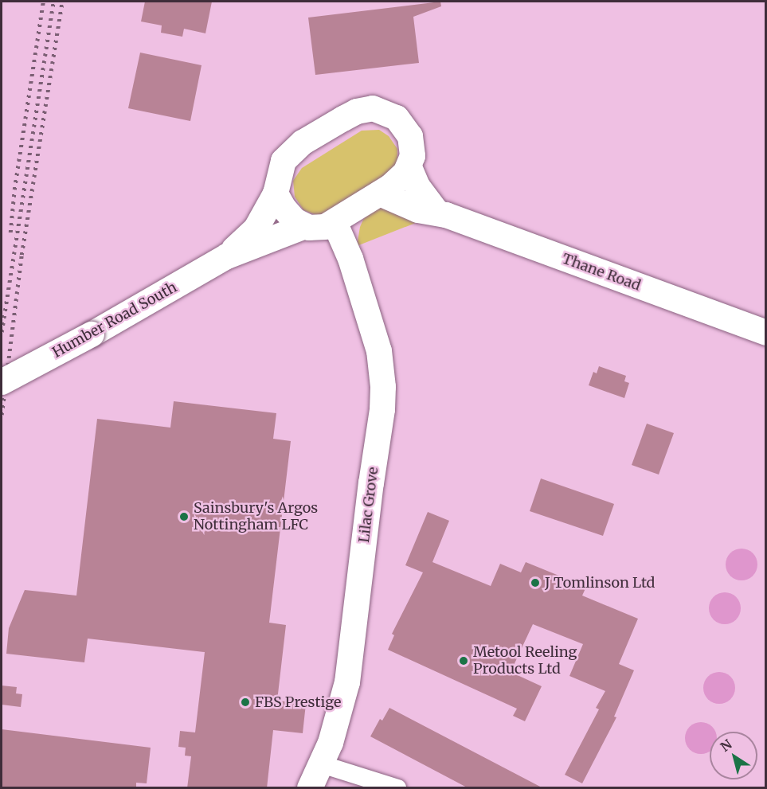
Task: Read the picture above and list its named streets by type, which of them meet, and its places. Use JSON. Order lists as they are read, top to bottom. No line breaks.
{"streets":{"street":["Thane Road","Humber Road South","Lilac Grove"]},"crossings":[["Thane Road","Humber Road South"],["Thane Road","Lilac Grove"],["Humber Road South","Lilac Grove"]],"places":["Sainsbury's Argos Nottingham LFC","J Tomlinson Ltd","Metool Reeling Products Ltd","FBS Prestige"],"north":"top left"}
